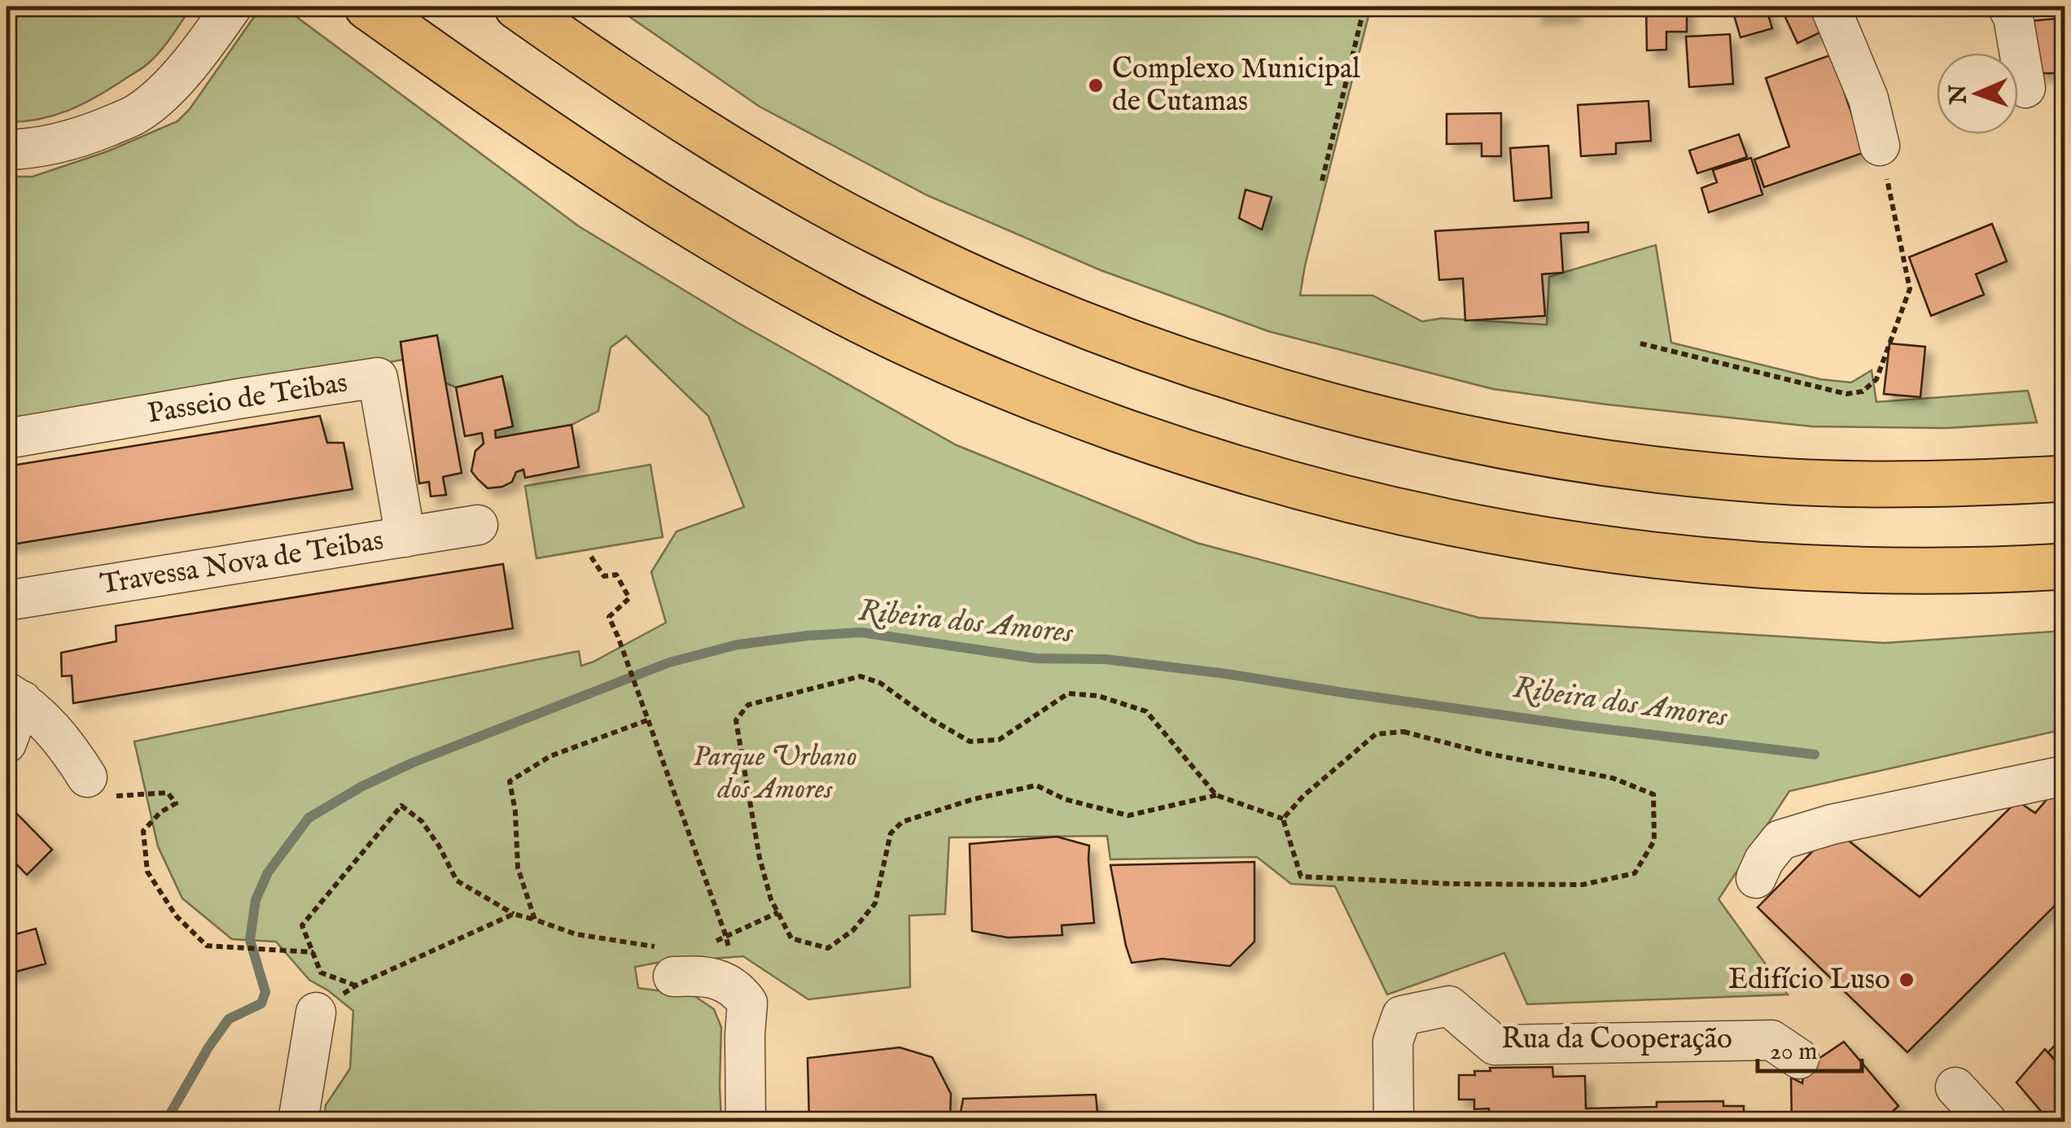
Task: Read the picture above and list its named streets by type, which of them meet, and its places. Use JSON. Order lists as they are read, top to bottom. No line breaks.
{"streets":{"street":["Passeio de Teibas","Travessa Nova de Teibas","Rua da Cooperação"]},"crossings":[["Passeio de Teibas","Travessa Nova de Teibas"]],"water":["Ribeira dos Amores"],"parks":["Parque Urbano dos Amores"],"places":["Complexo Municipal de Cutamas","Edifício Luso"],"scale_bar":"20 m","north":"left"}
